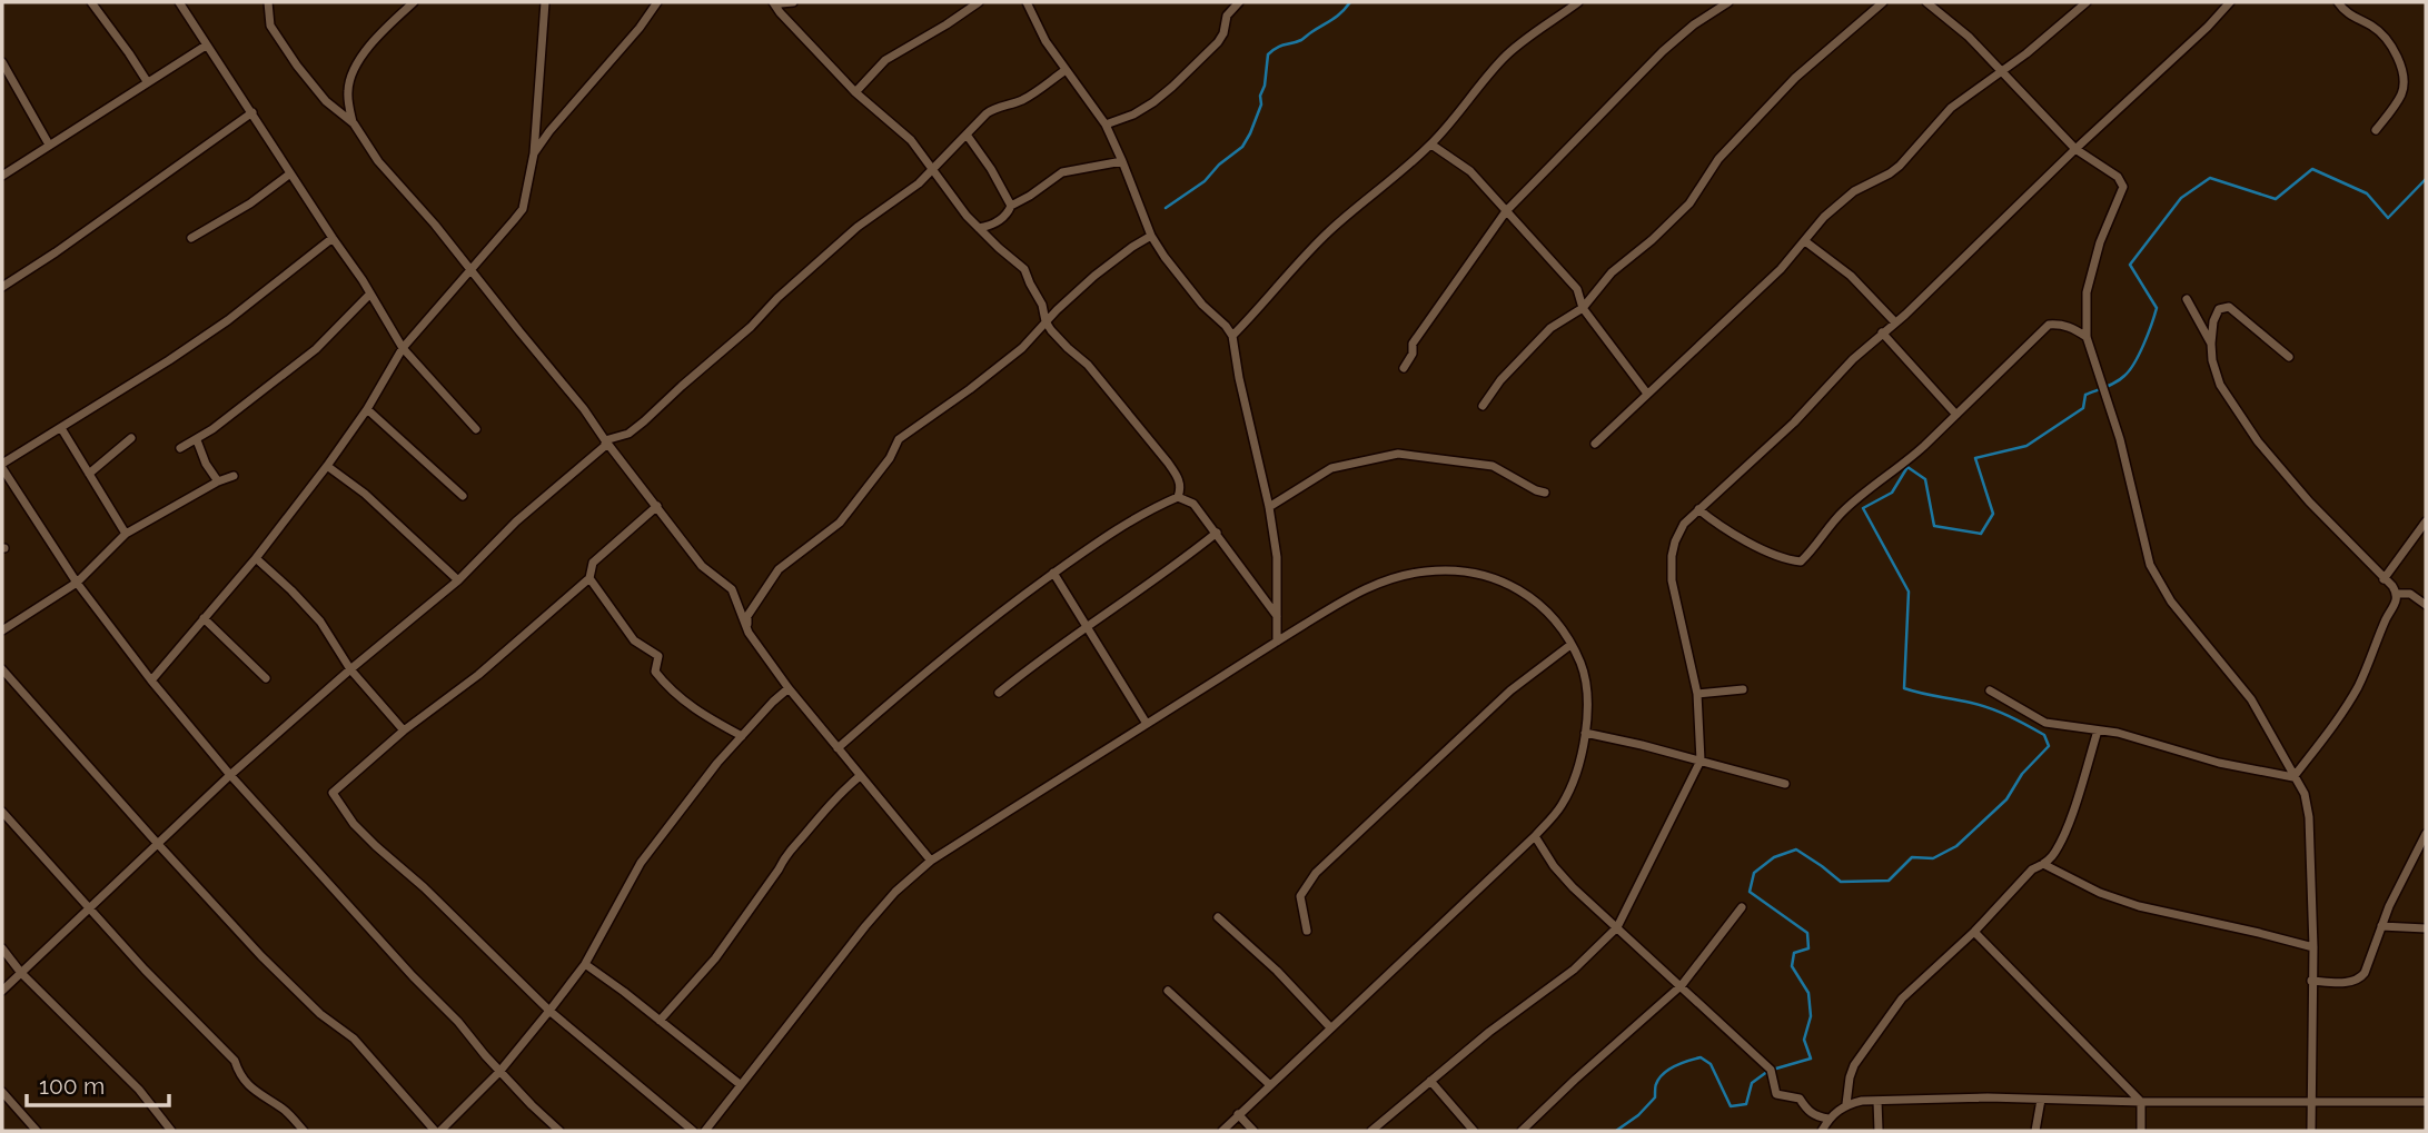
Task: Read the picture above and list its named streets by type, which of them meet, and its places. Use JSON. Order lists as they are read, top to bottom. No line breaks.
{"scale_bar":"100 m"}
